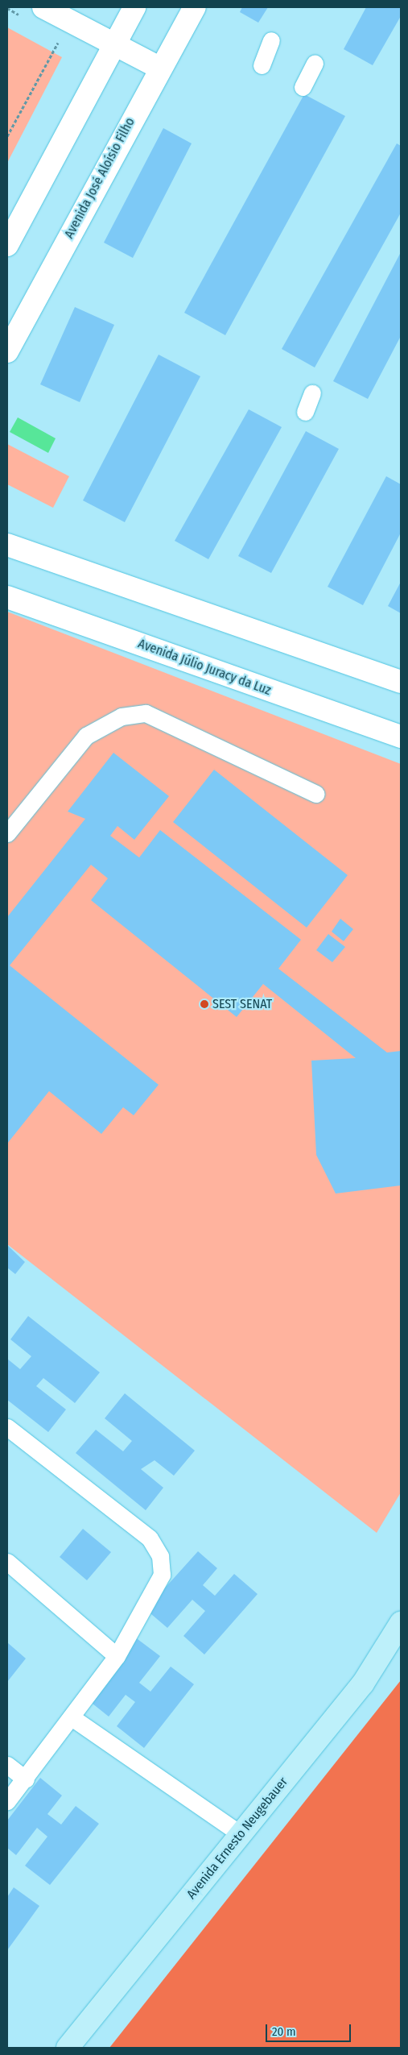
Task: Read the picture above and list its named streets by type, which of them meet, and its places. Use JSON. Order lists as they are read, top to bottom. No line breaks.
{"streets":{"main road":["Avenida Ernesto Neugebauer"],"street":["Avenida José Aloísio Filho","Avenida Júlio Juracy da Luz"]},"places":["SEST SENAT"],"scale_bar":"20 m"}
